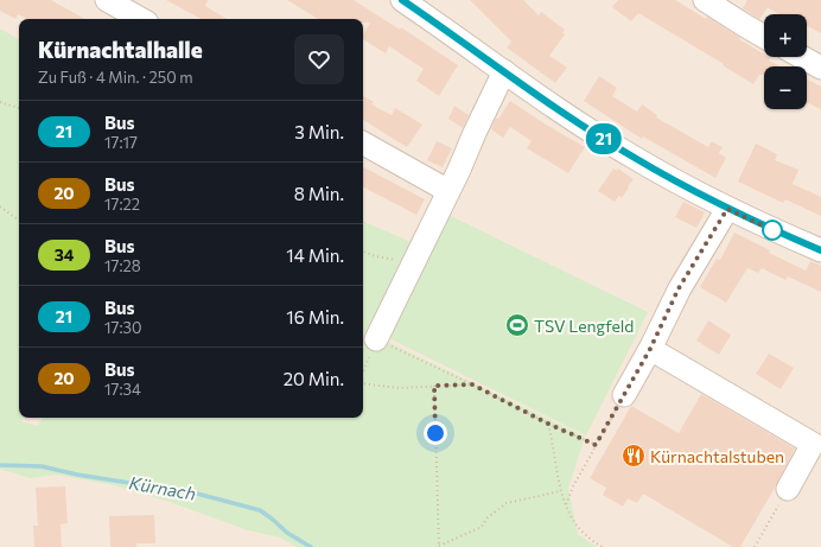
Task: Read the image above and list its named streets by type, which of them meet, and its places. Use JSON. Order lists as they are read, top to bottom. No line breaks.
{"water":["Kürnach"],"places":{"sports":["TSV Lengfeld"],"restaurant":["Kürnachtalstuben"]},"lines":["bus line 21"],"page":{"on_map":"21","map_buttons":["+","−"],"heading":["Kürnachtalhalle","Zu Fuß · 4 Min. · 250 m"],"list":[{"mark":"21","name":"Bus","note":"17:17","value":"3 Min."},{"mark":"20","name":"Bus","note":"17:22","value":"8 Min."},{"mark":"34","name":"Bus","note":"17:28","value":"14 Min."},{"mark":"21","name":"Bus","note":"17:30","value":"16 Min."},{"mark":"20","name":"Bus","note":"17:34","value":"20 Min."}]}}
